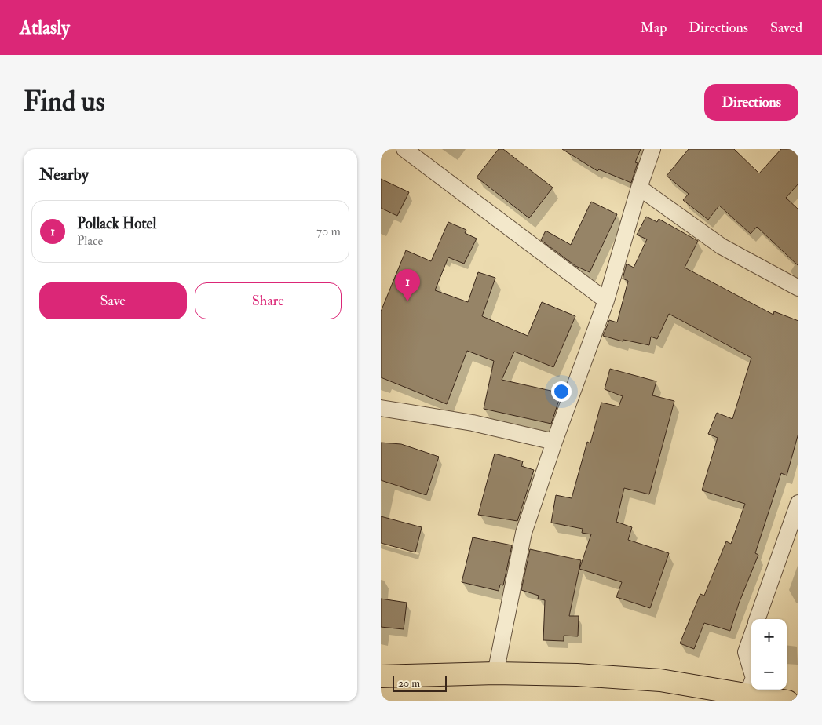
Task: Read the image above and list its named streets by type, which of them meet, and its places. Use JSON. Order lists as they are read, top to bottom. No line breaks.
{"scale_bar":"20 m","page":{"header":"Atlasly","nav":["Map","Directions","Saved"],"buttons":["Directions",["Save","Share"]],"title":"Find us","heading":"Nearby","list":[{"mark":"1","name":"Pollack Hotel","note":"Place","value":"70 m"}],"pins":"1","map_buttons":["+","−"],"scale":"20 m"}}
